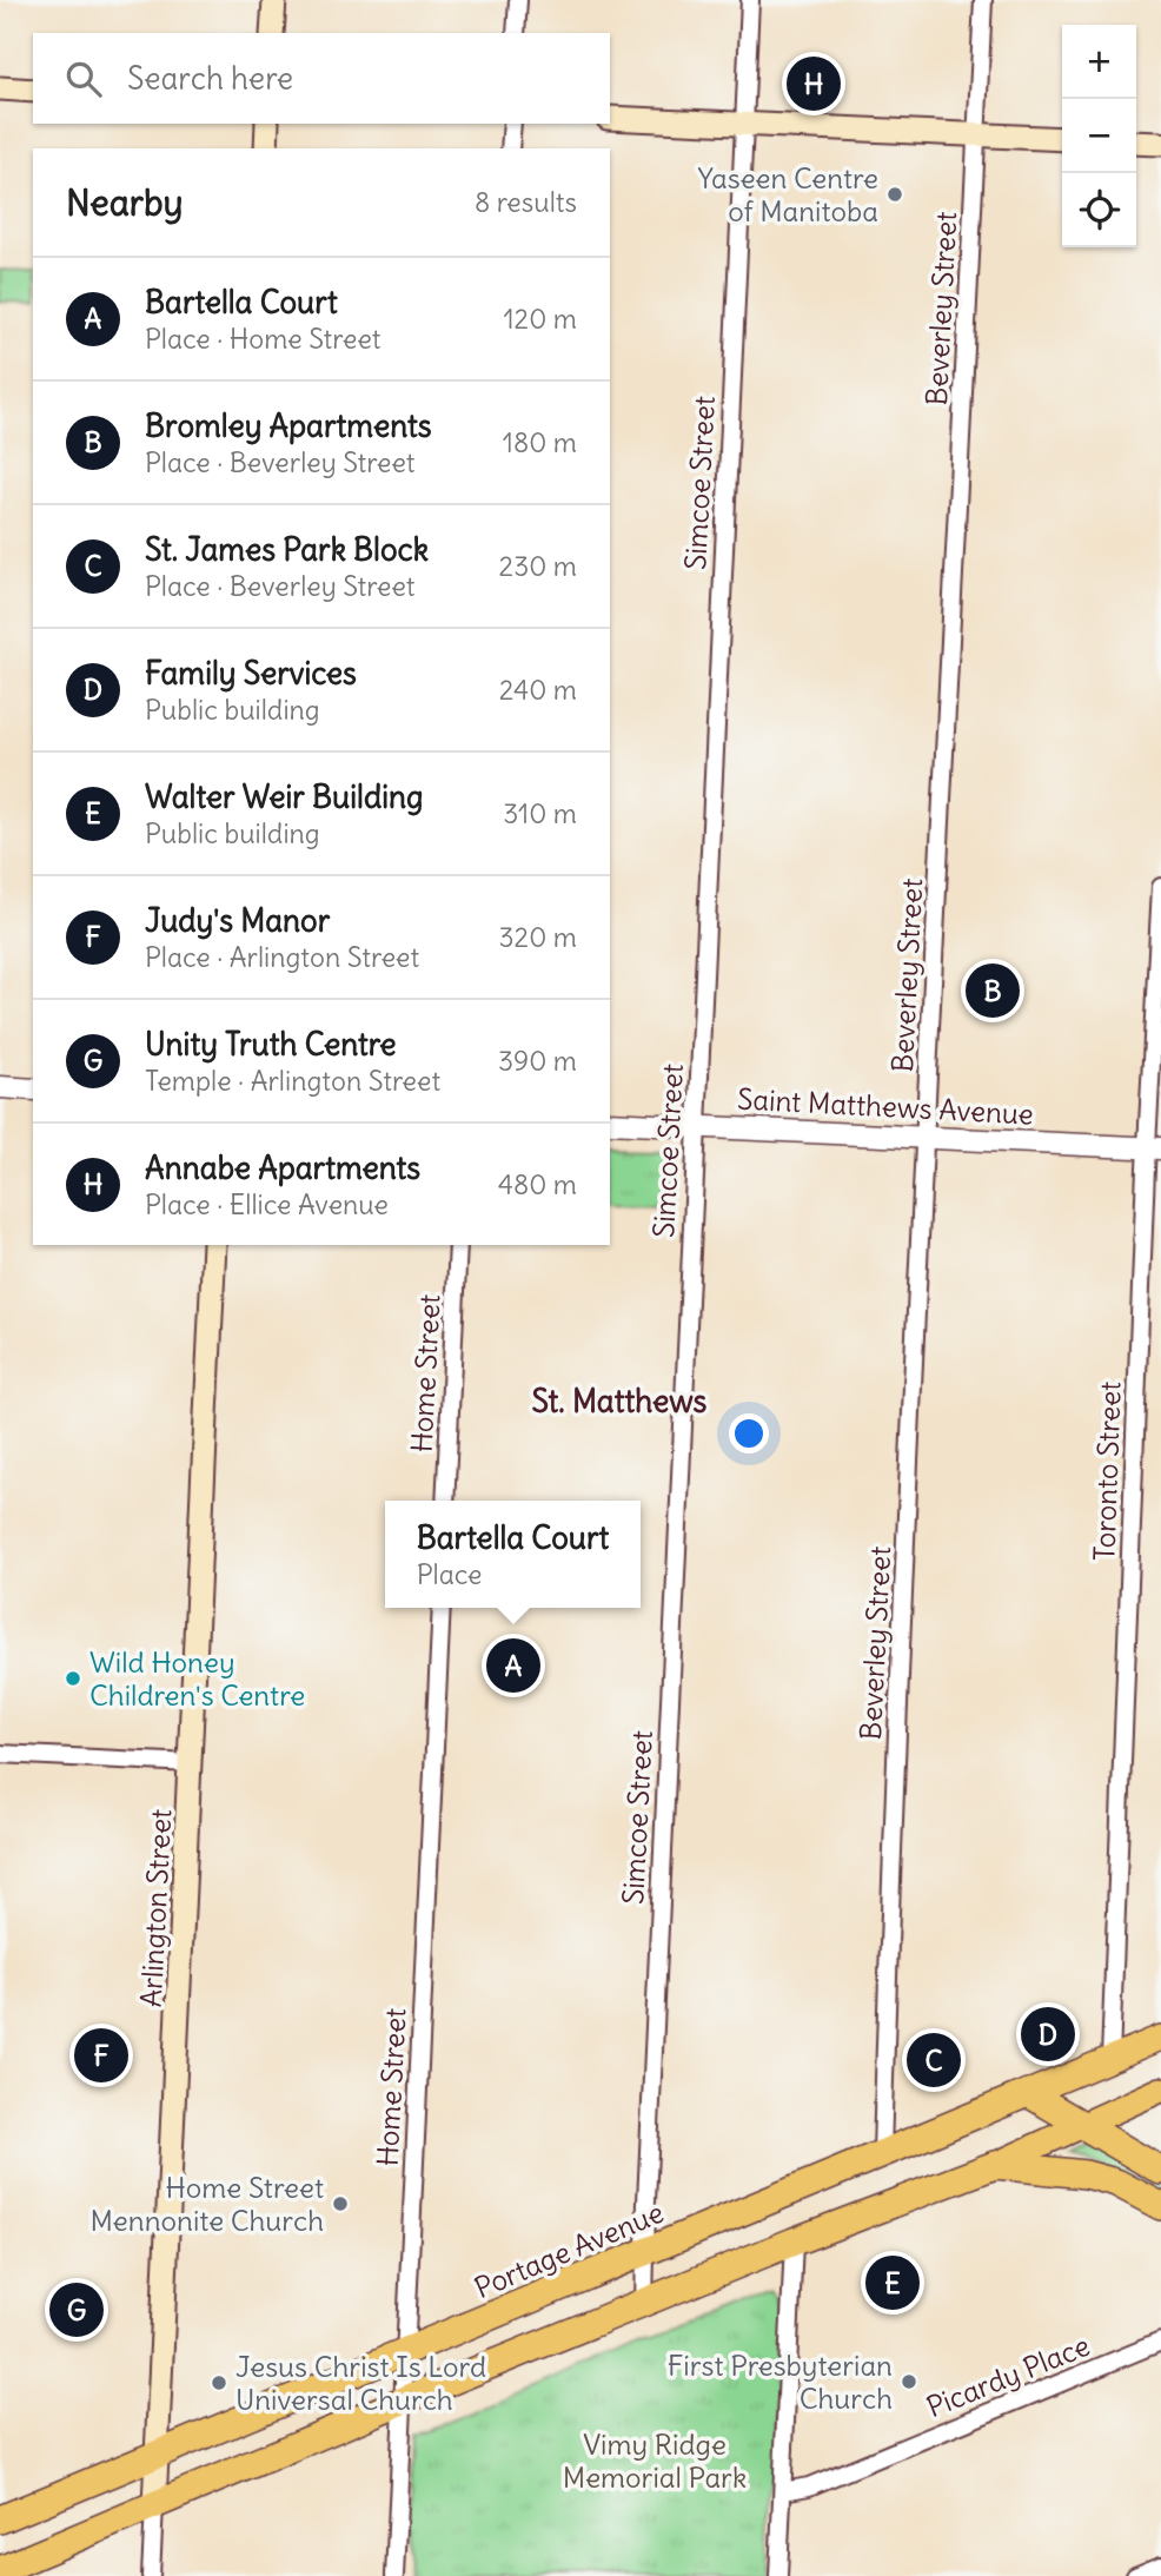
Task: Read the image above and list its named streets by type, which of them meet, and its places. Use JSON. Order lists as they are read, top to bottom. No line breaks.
{"streets":{"highway":["Portage Avenue"],"main road":["Arlington Street"],"street":["Beverley Street","Simcoe Street","Saint Matthews Avenue","Home Street","Toronto Street","Picardy Place"]},"crossings":[["Beverley Street","Saint Matthews Avenue"],["Beverley Street","Portage Avenue"],["Simcoe Street","Saint Matthews Avenue"],["Simcoe Street","Portage Avenue"],["Saint Matthews Avenue","Toronto Street"],["Home Street","Portage Avenue"],["Toronto Street","Portage Avenue"],["Arlington Street","Portage Avenue"]],"districts":["St. Matthews"],"parks":["Vimy Ridge Memorial Park"],"places":["Yaseen Centre of Manitoba","Wild Honey Children's Centre","Home Street Mennonite Church","First Presbyterian Church","Jesus Christ Is Lord Universal Church"],"page":{"map_buttons":["+","−"],"search":"Search here","pins":["H","B","A","D","F","C","E","G"],"heading":["Nearby","8 results"],"list":[{"mark":"A","name":"Bartella Court","note":"Place · Home Street","value":"120 m"},{"mark":"B","name":"Bromley Apartments","note":"Place · Beverley Street","value":"180 m"},{"mark":"C","name":"St. James Park Block","note":"Place · Beverley Street","value":"230 m"},{"mark":"D","name":"Family Services","note":"Public building","value":"240 m"},{"mark":"E","name":"Walter Weir Building","note":"Public building","value":"310 m"},{"mark":"F","name":"Judy's Manor","note":"Place · Arlington Street","value":"320 m"},{"mark":"G","name":"Unity Truth Centre","note":"Temple · Arlington Street","value":"390 m"},{"mark":"H","name":"Annabe Apartments","note":"Place · Ellice Avenue","value":"480 m"}],"popup":["Bartella Court","Place"]}}
